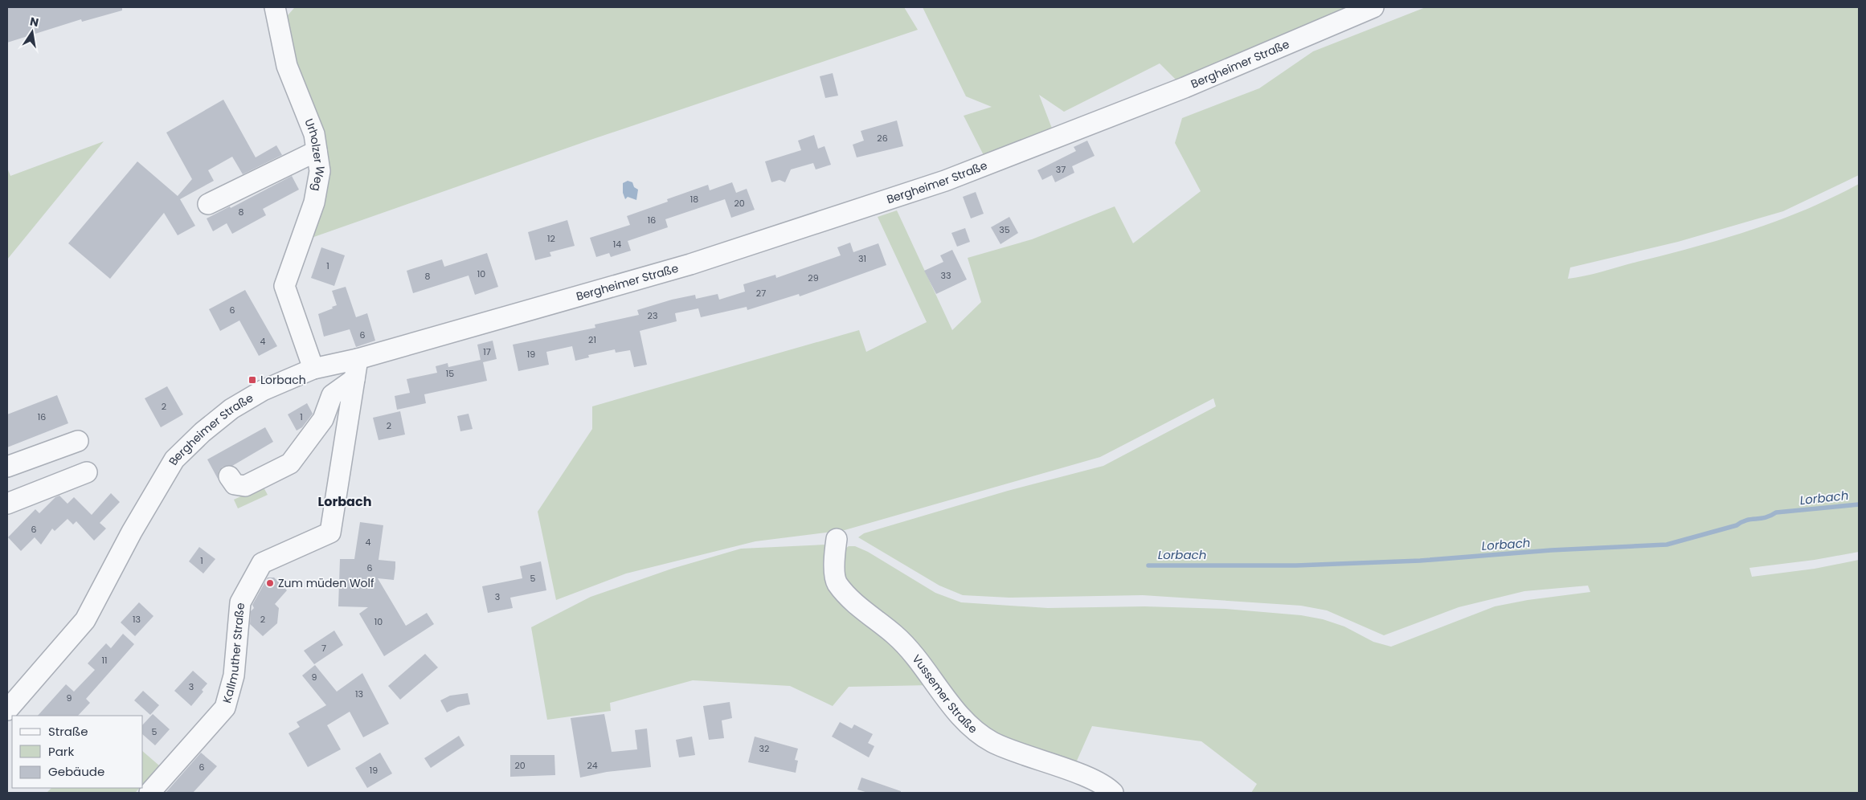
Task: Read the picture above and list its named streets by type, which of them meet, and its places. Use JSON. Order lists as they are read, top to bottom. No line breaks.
{"streets":{"street":["Bergheimer Straße","Urholzer Weg","Kallmuther Straße","Vussemer Straße"]},"crossings":[["Bergheimer Straße","Urholzer Weg"]],"districts":["Lorbach"],"water":["Lorbach"],"places":{"transit":["Lorbach"],"other":["Zum müden Wolf"]},"house_numbers":["26","37","18","20","8","16","35","12","14","31","1","10","33","8","29","27","6","23","6","21","4","17","19","15","2","16","1","2","6","4","1","6","5","3","13","2","10","7","11","9","3","13","9","5","32","20","24","6","19"],"legend":["Straße","Park","Gebäude"],"north":"top"}
